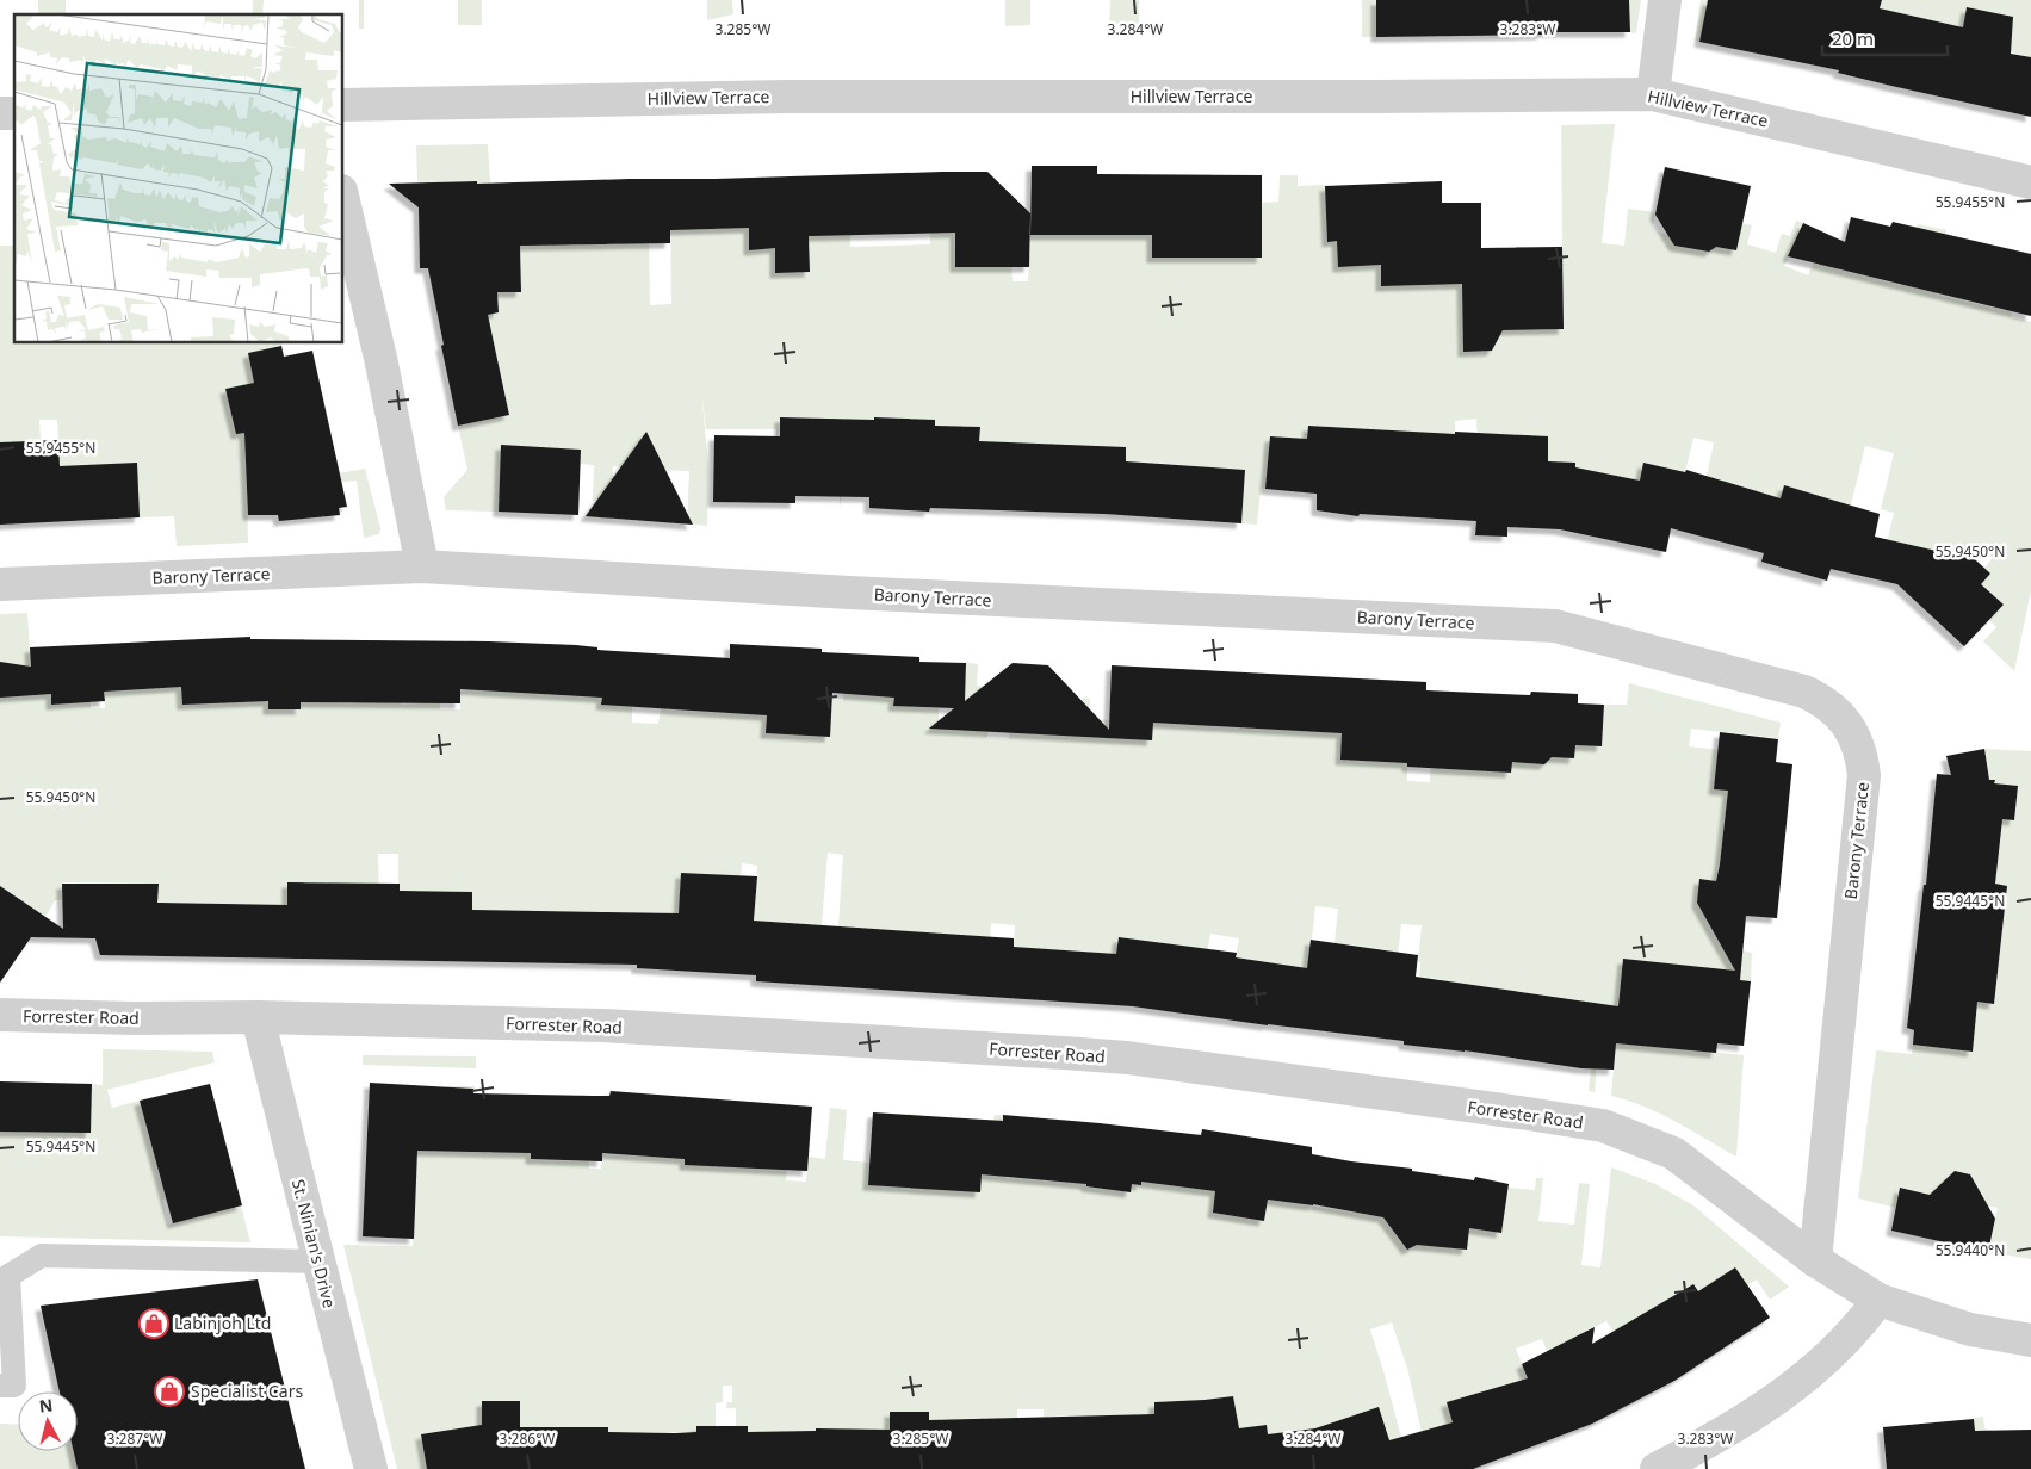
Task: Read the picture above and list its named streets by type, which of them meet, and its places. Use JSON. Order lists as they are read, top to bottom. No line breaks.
{"streets":{"street":["Hillview Terrace","Barony Terrace","Forrester Road","St. Ninian's Drive"]},"crossings":[["Barony Terrace","Forrester Road"],["Forrester Road","St. Ninian's Drive"]],"places":{"shop":["Labinjoh Ltd","Specialist Cars"]},"scale_bar":"20 m","north":"top","coordinates":["3.285°W","3.284°W","3.283°W","55.9455°N","55.9450°N","55.9445°N","55.9440°N","3.287°W","3.286°W"]}
